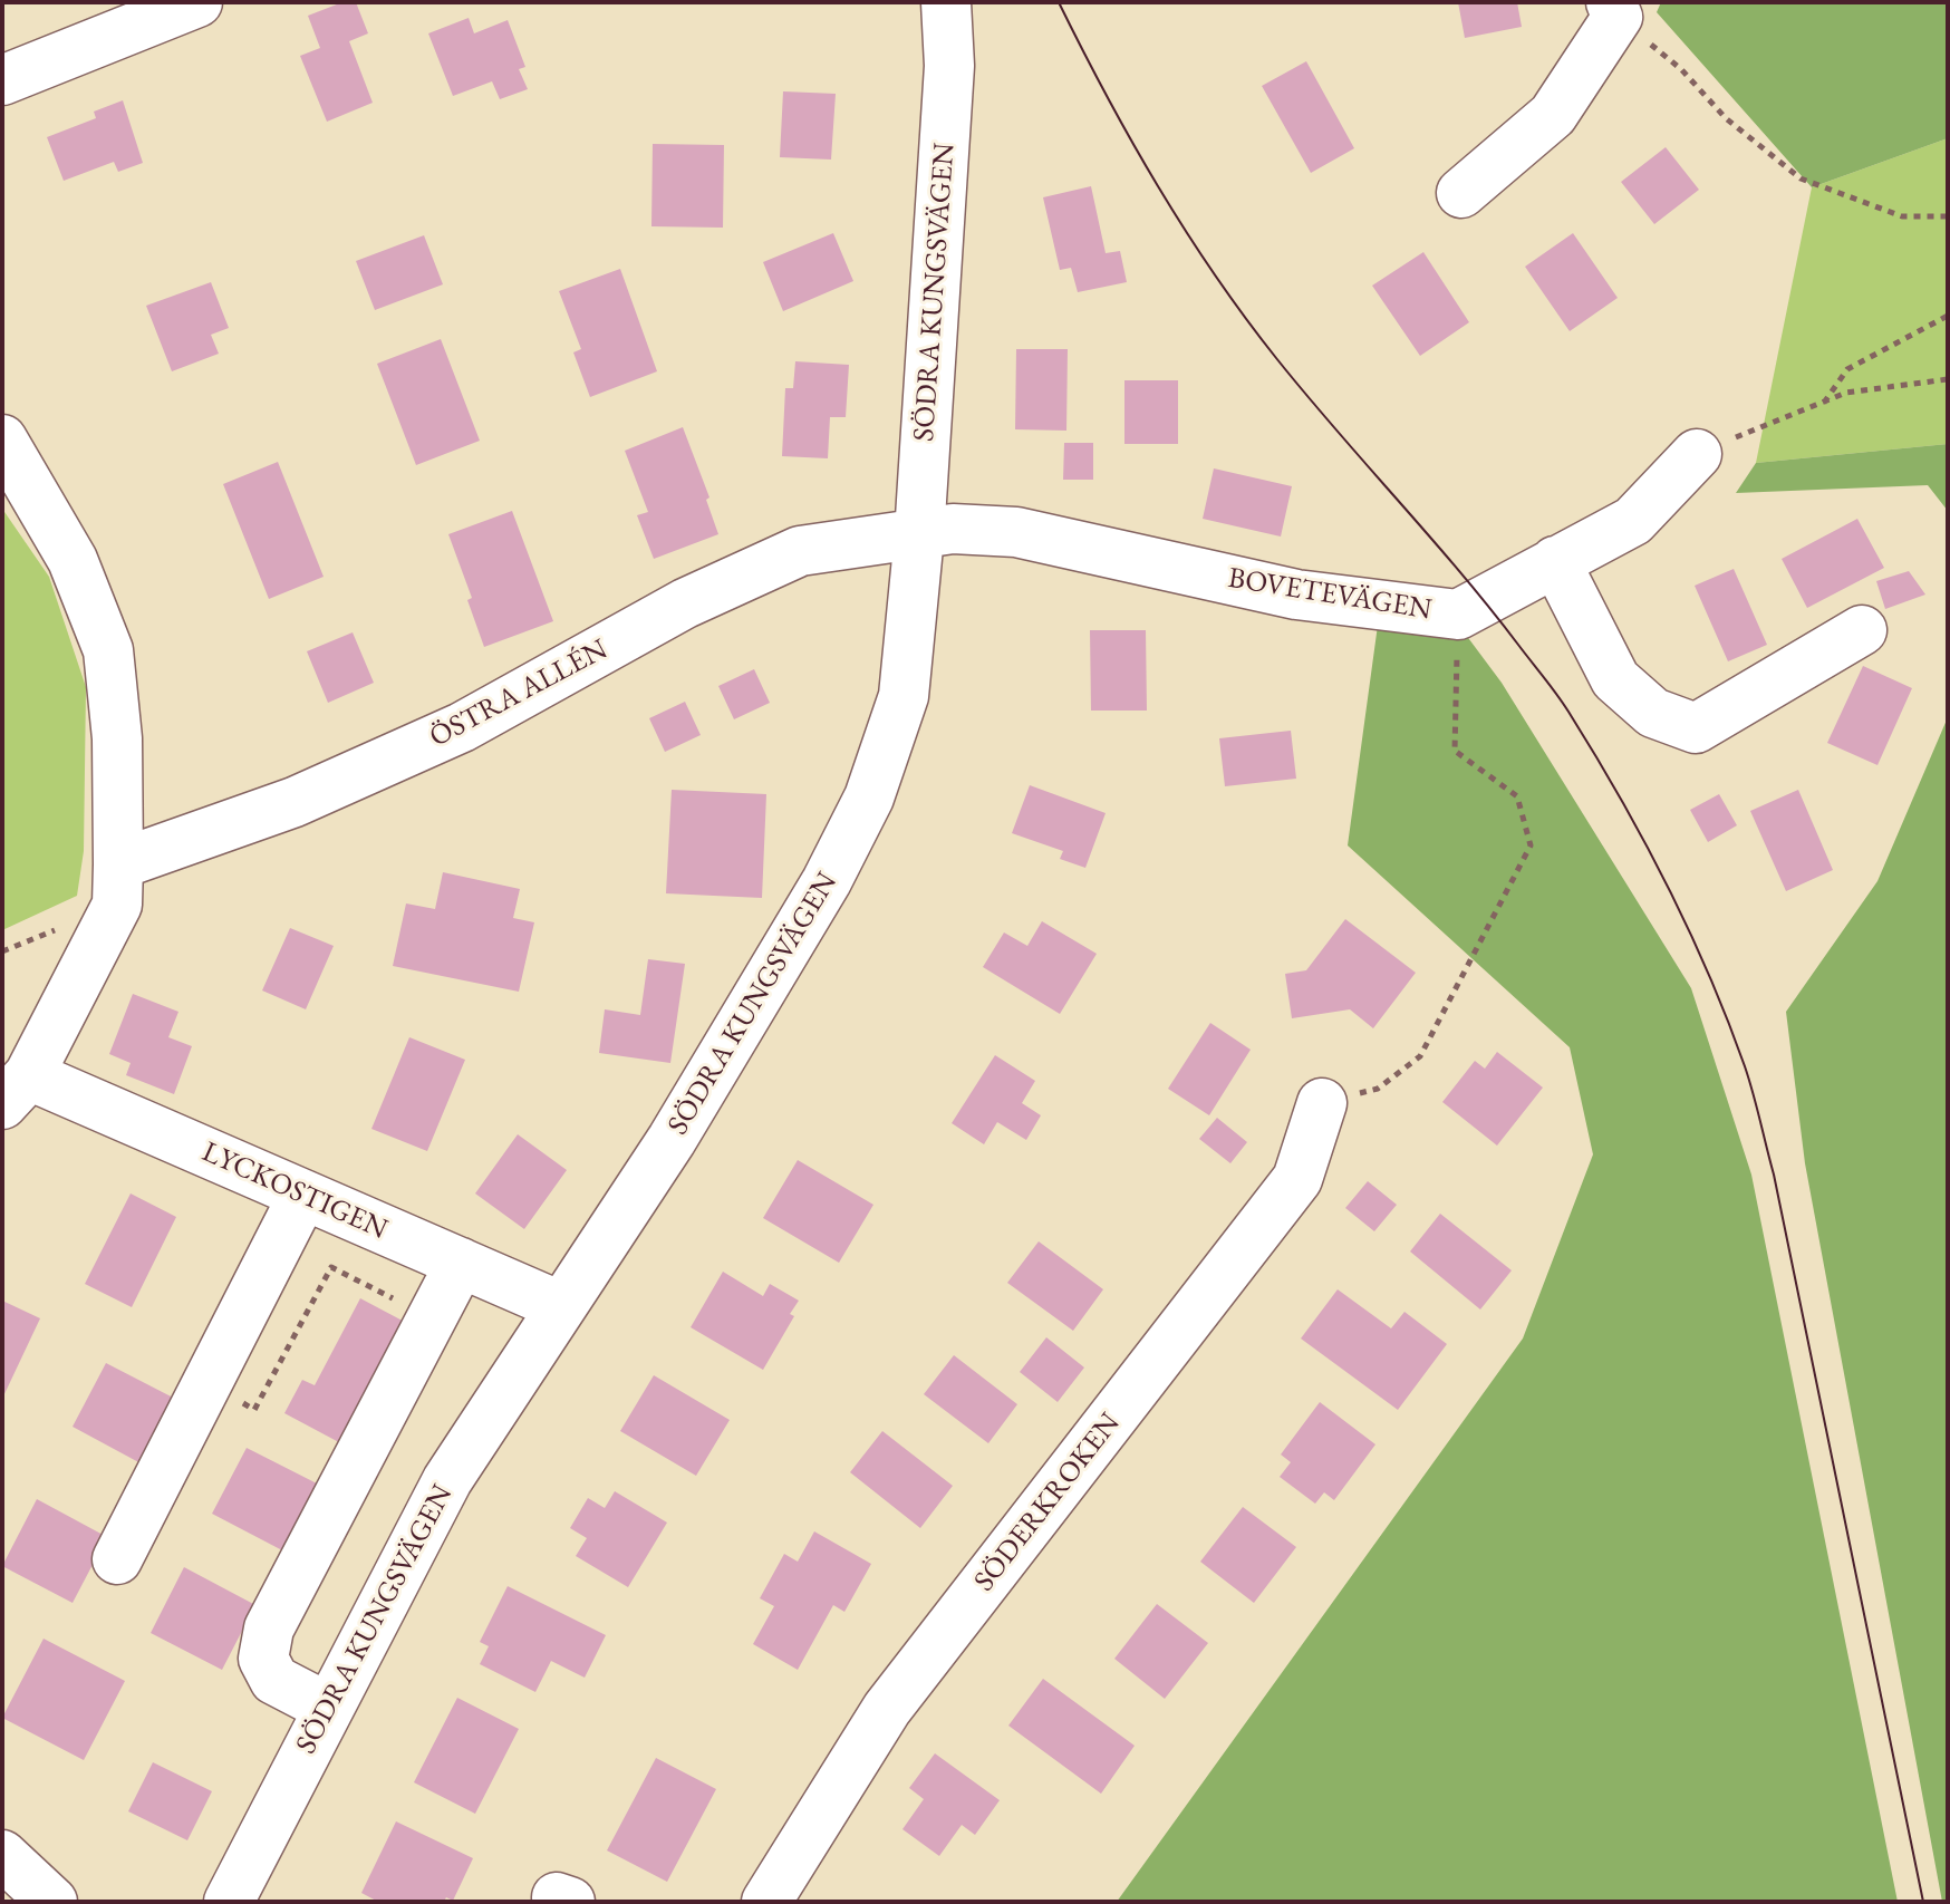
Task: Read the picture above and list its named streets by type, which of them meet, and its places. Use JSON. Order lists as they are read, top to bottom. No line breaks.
{"streets":{"street":["SÖDRA KUNGSVÄGEN","BOVETEVÄGEN","ÖSTRA ALLÉN","LYCKOSTIGEN","SÖDERKROKEN"]},"crossings":[["SÖDRA KUNGSVÄGEN","BOVETEVÄGEN"],["SÖDRA KUNGSVÄGEN","ÖSTRA ALLÉN"],["SÖDRA KUNGSVÄGEN","LYCKOSTIGEN"],["BOVETEVÄGEN","ÖSTRA ALLÉN"]]}
